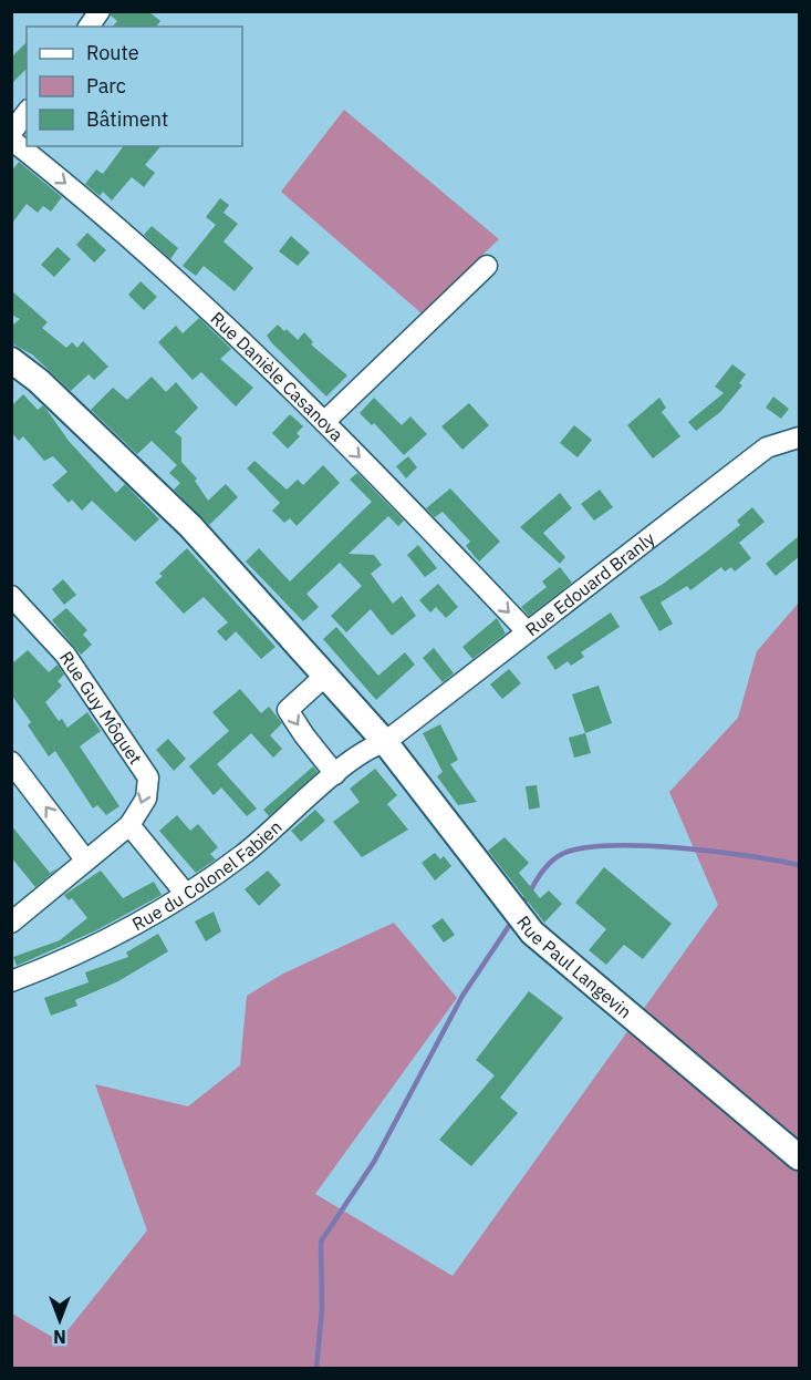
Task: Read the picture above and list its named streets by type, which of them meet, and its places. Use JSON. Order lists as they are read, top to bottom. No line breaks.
{"streets":{"main road":["Rue Paul Langevin"],"street":["Rue Danièle Casanova","Rue Edouard Branly","Rue Guy Môquet","Rue du Colonel Fabien"]},"crossings":[["Rue Danièle Casanova","Rue Edouard Branly"],["Rue Edouard Branly","Rue du Colonel Fabien"],["Rue Edouard Branly","Rue Paul Langevin"],["Rue du Colonel Fabien","Rue Paul Langevin"]],"one_way":["Rue Danièle Casanova","Rue Guy Môquet"],"legend":["Route","Parc","Bâtiment"],"north":"bottom"}
